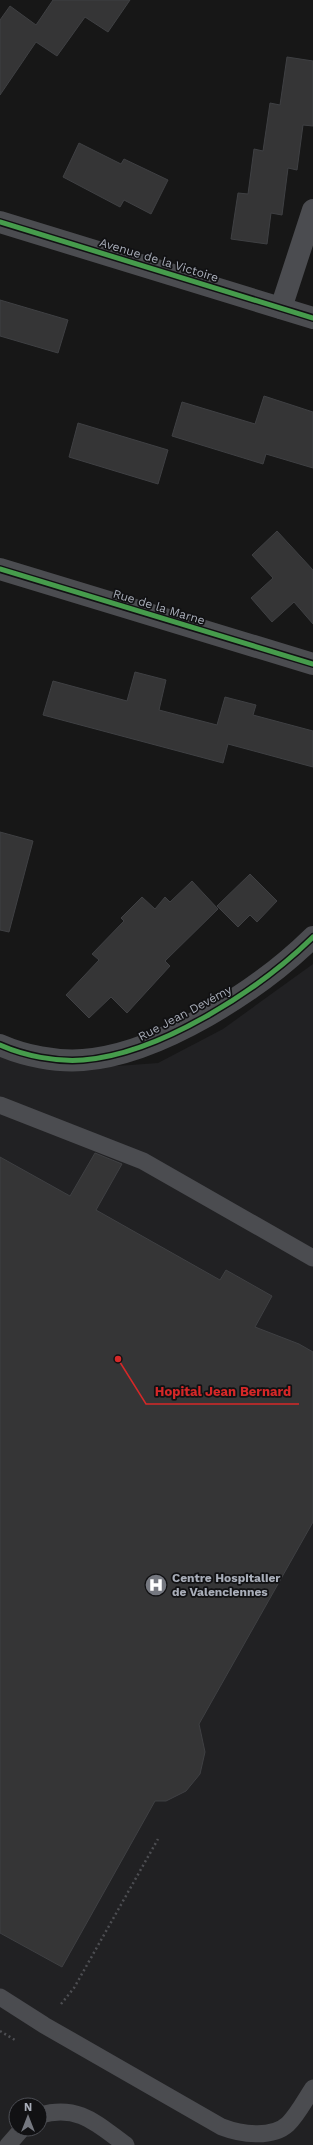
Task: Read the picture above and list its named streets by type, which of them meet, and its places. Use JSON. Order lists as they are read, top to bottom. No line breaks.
{"streets":{"street":["Avenue de la Victoire","Rue de la Marne","Rue Jean Devémy"]},"places":{"other":["Hopital Jean Bernard"],"hospital":["Centre Hospitalier de Valenciennes"]},"north":"top"}
